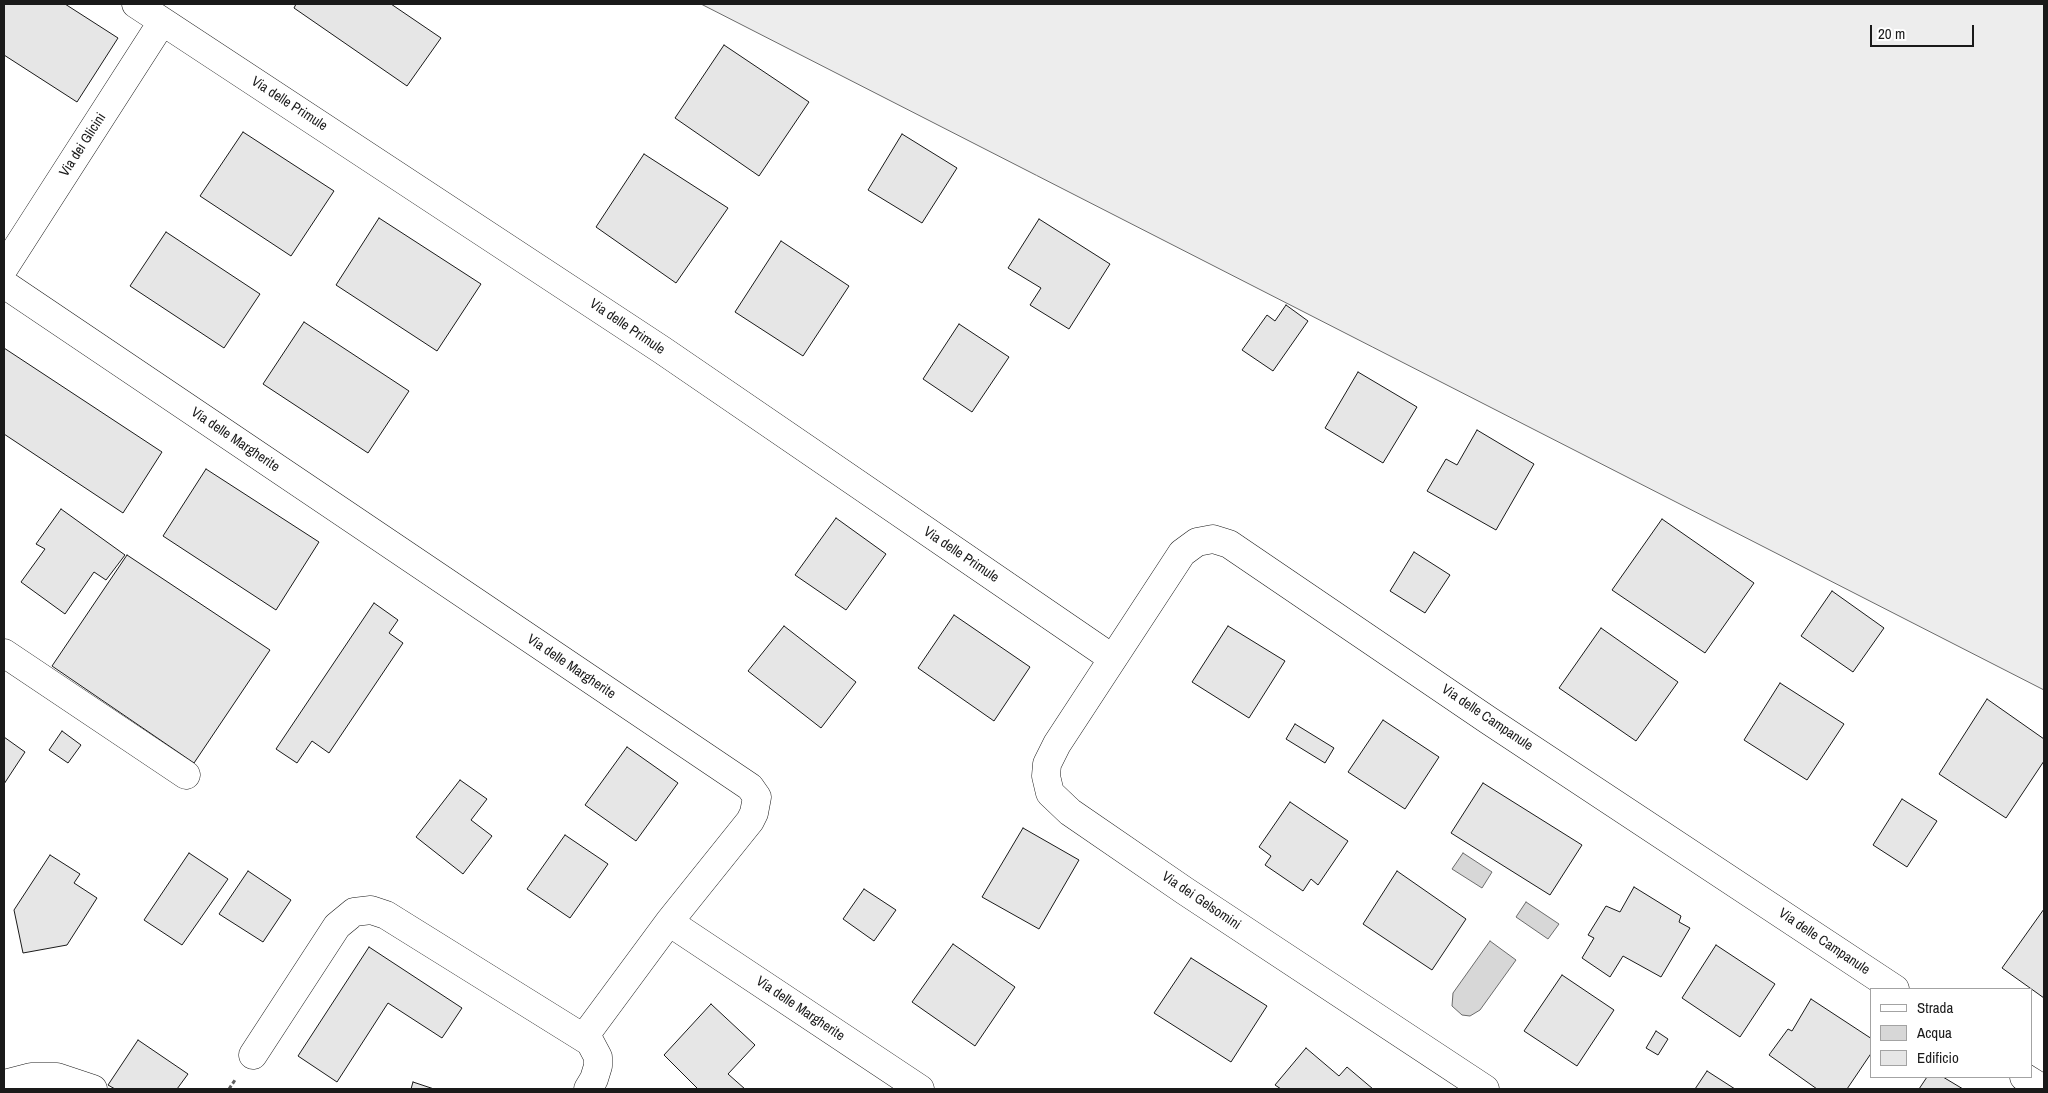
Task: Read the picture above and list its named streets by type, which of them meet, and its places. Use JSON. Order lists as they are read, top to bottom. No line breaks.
{"streets":{"street":["Via delle Primule","Via dei Glicini","Via delle Margherite","Via delle Campanule","Via dei Gelsomini"]},"crossings":[["Via delle Primule","Via dei Glicini"],["Via delle Primule","Via delle Campanule"],["Via delle Primule","Via dei Gelsomini"],["Via delle Campanule","Via dei Gelsomini"]],"legend":["Strada","Acqua","Edificio"],"scale_bar":"20 m"}
